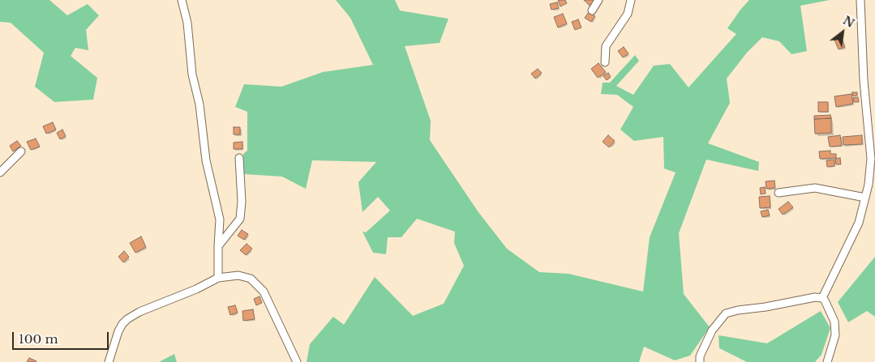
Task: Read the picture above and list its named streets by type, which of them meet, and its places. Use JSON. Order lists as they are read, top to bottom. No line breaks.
{"scale_bar":"100 m","north":"top right"}
